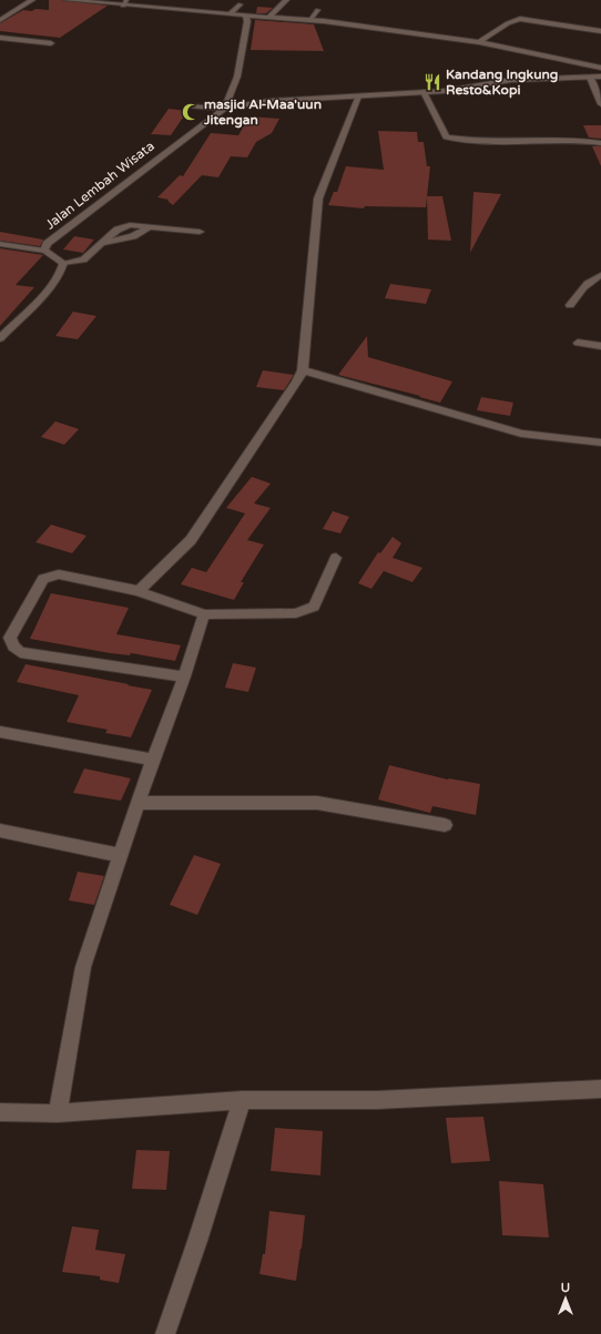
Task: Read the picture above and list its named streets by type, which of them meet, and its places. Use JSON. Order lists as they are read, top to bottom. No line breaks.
{"streets":{"street":["Jalan Lembah Wisata"]},"places":{"restaurant":["Kandang Ingkung Resto&Kopi"],"mosque":["masjid Al-Maa'uun Jitengan"]},"north":"top"}
